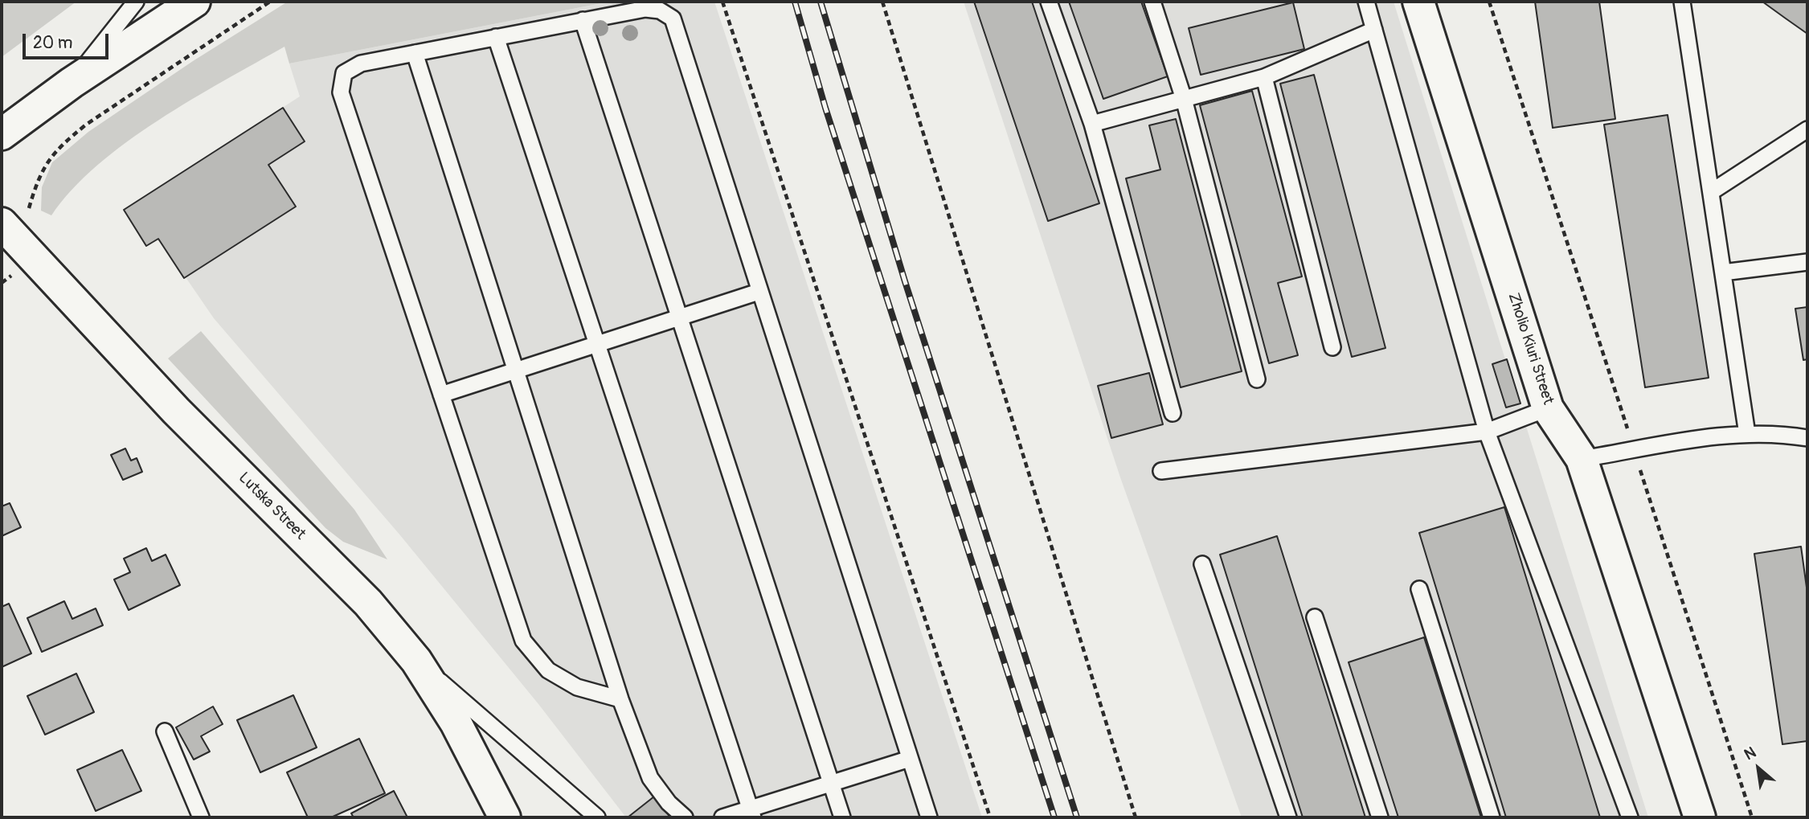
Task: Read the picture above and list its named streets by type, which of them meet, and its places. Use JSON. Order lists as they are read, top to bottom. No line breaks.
{"streets":{"main road":["Zholio Kiuri Street","Lutska Street"]},"scale_bar":"20 m","north":"top left"}
